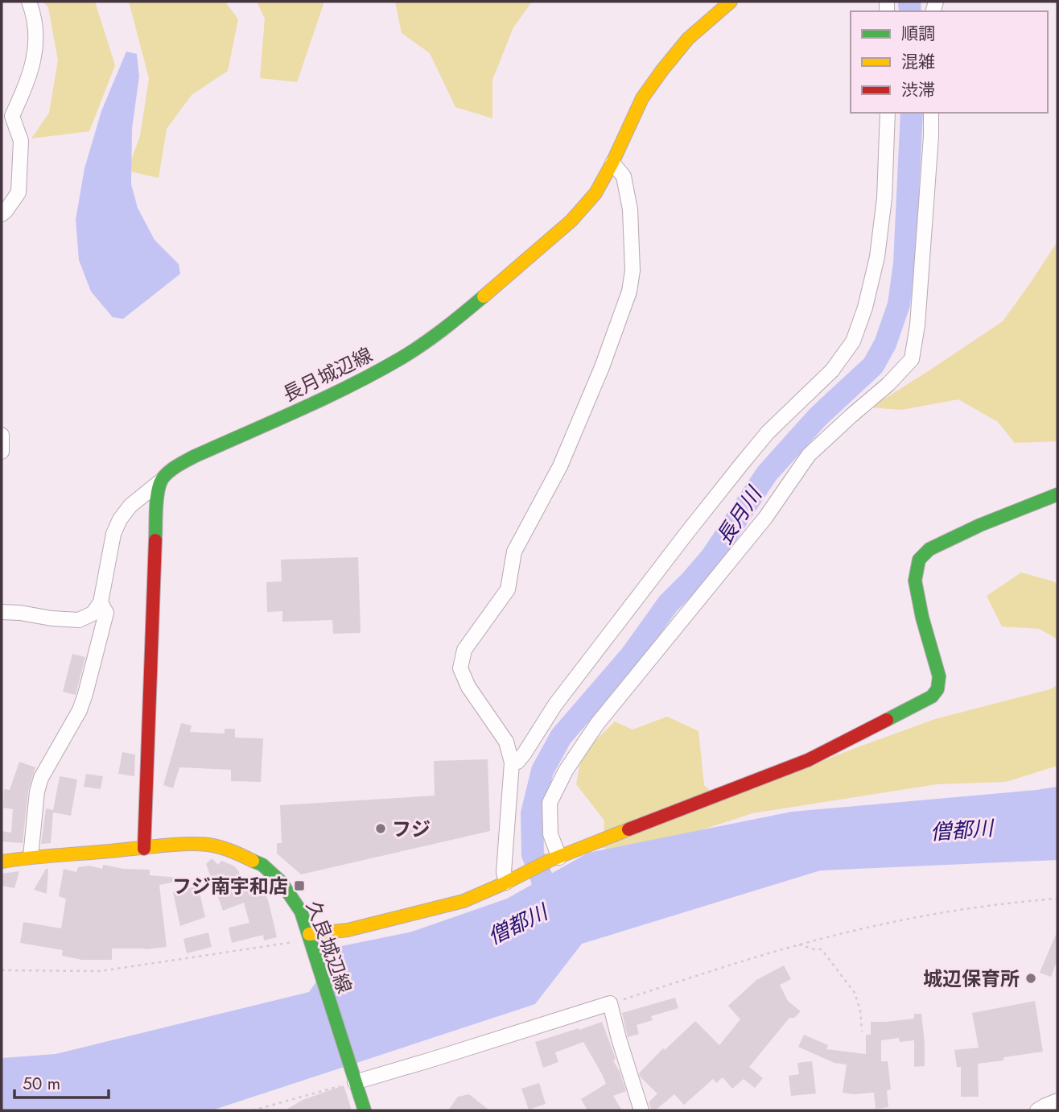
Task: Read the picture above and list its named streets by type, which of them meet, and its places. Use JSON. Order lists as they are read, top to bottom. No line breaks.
{"streets":{"main road":["長月城辺線","久良城辺線"]},"water":["長月川","僧都川"],"places":{"other":["フジ","城辺保育所"],"transit":["フジ南宇和店"]},"legend":["順調","混雑","渋滞"],"scale_bar":"50 m"}
